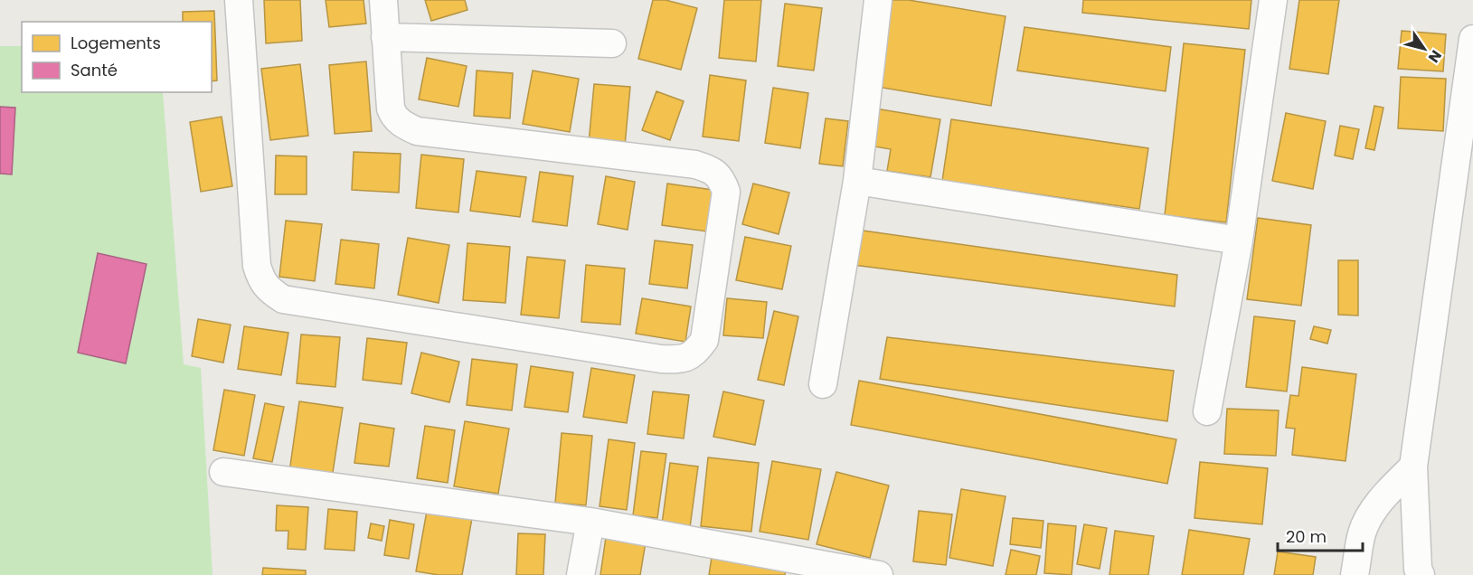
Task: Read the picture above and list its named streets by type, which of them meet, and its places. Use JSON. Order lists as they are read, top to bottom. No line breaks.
{"legend":["Logements","Santé"],"scale_bar":"20 m","north":"bottom right"}
